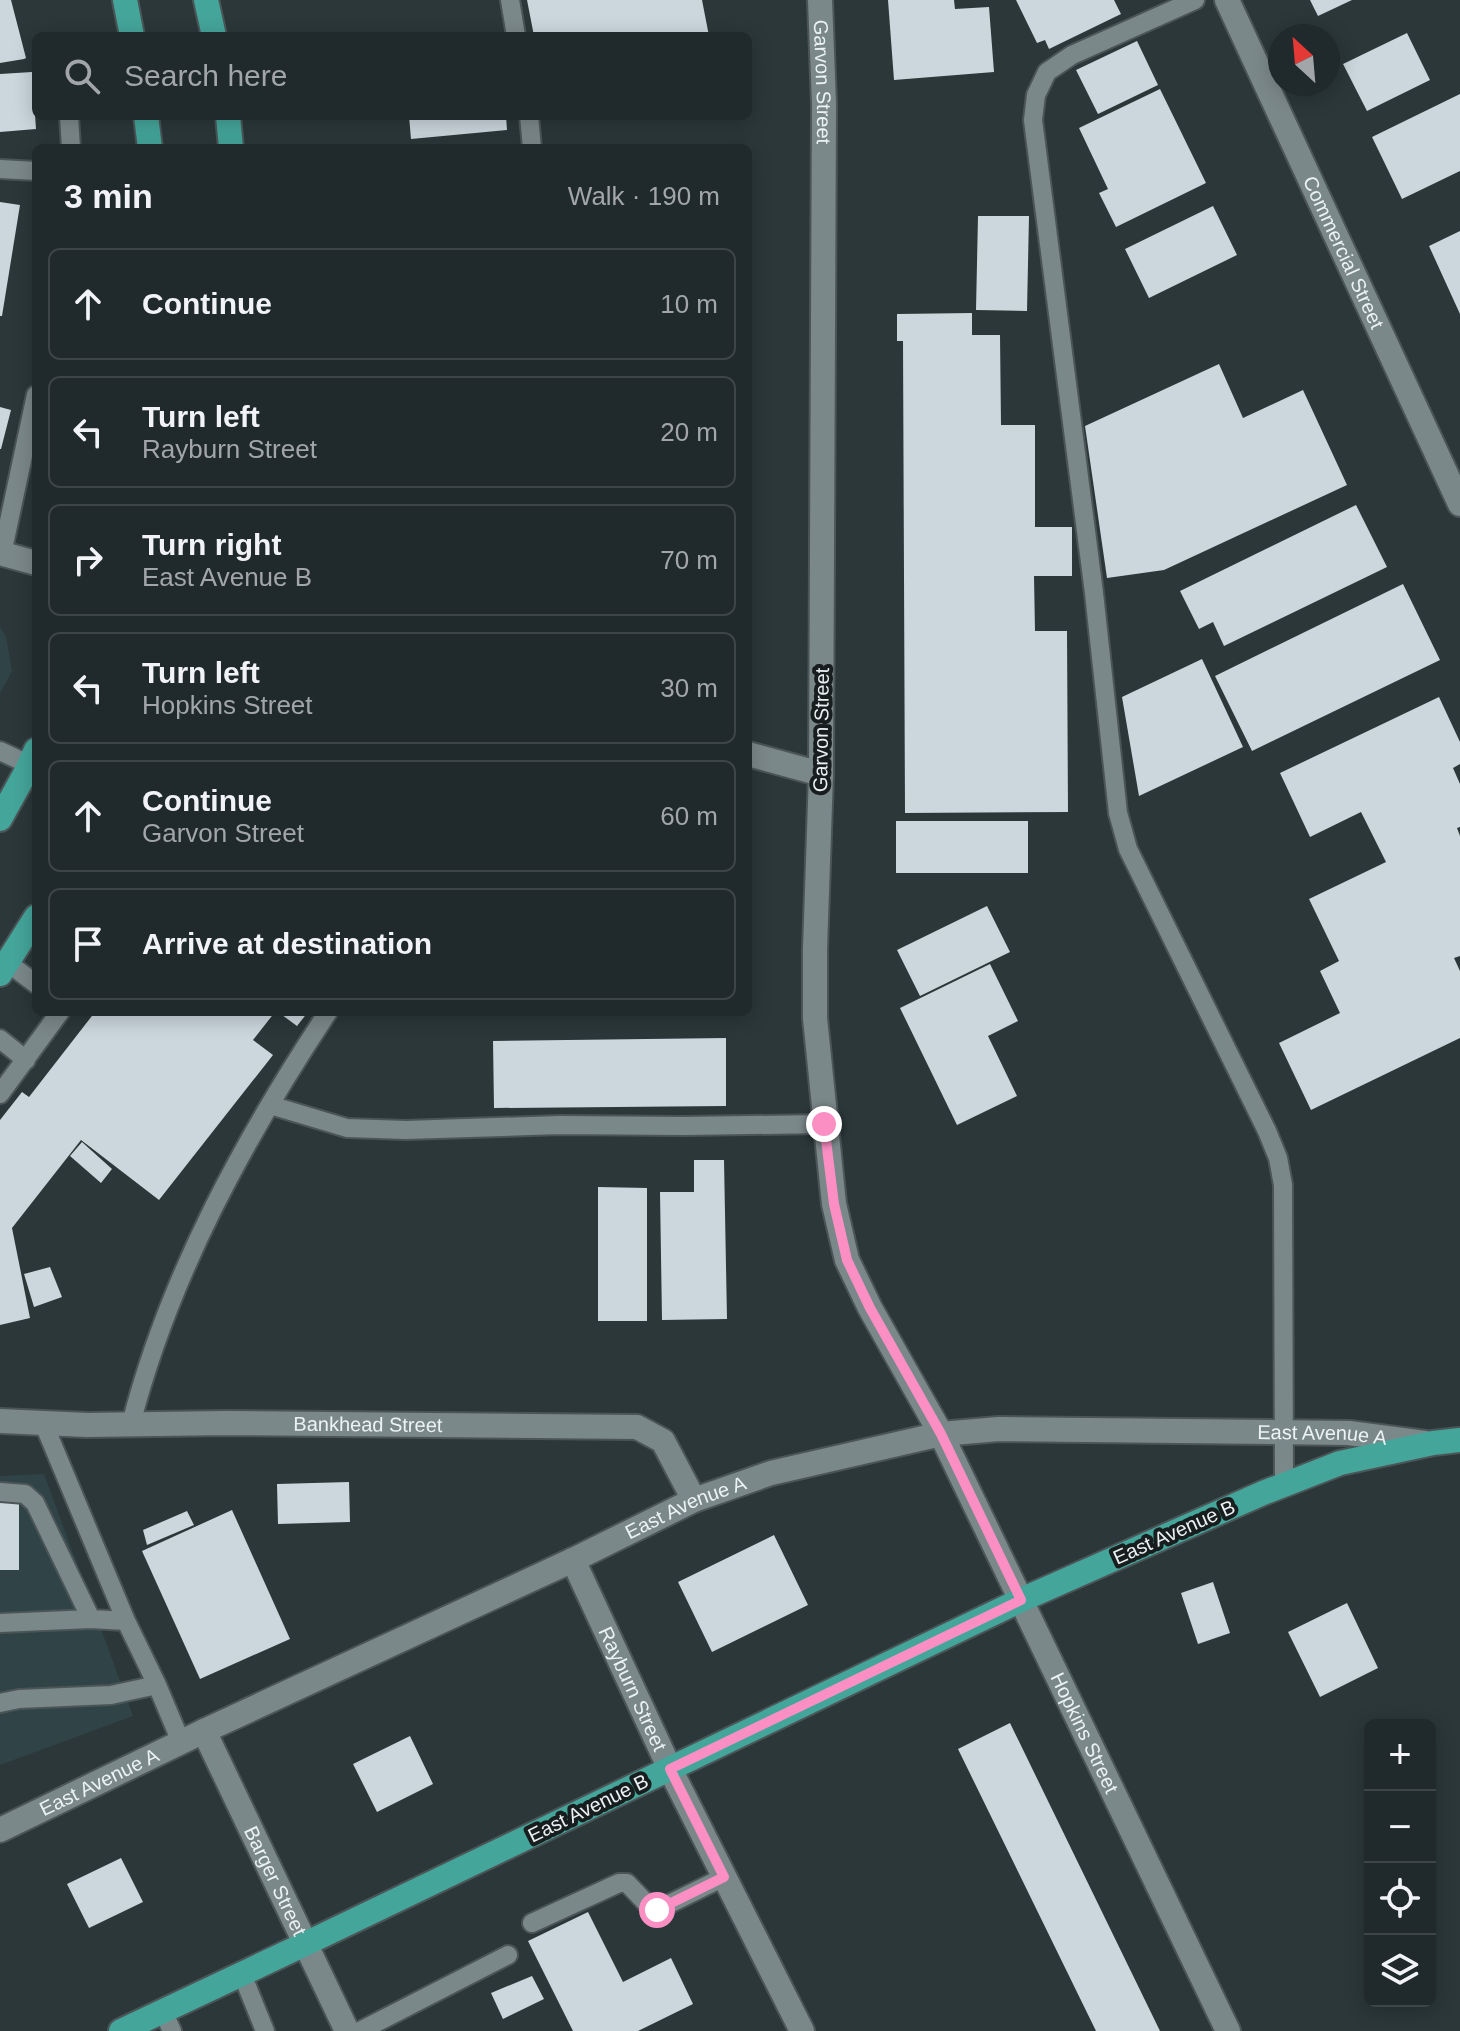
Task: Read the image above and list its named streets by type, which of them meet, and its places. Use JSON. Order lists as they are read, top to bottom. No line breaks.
{"streets":{"main road":["East Avenue B"],"street":["Garvon Street","Commercial Street","Bankhead Street","East Avenue A","Rayburn Street","Hopkins Street","Barger Street"]},"crossings":[["Garvon Street","East Avenue A"],["Garvon Street","Hopkins Street"],["Bankhead Street","East Avenue A"],["East Avenue A","East Avenue B"],["East Avenue A","Rayburn Street"],["East Avenue A","Hopkins Street"],["East Avenue A","Barger Street"],["East Avenue B","Rayburn Street"],["East Avenue B","Hopkins Street"],["East Avenue B","Barger Street"]],"north":"top left","page":{"search":"Search here","heading":["3 min","Walk · 190 m"],"list":[["Continue","10 m"],["Turn left","Rayburn Street","20 m"],["Turn right","East Avenue B","70 m"],["Turn left","Hopkins Street","30 m"],["Continue","Garvon Street","60 m"],"Arrive at destination"],"map_buttons":["+","−"]}}
